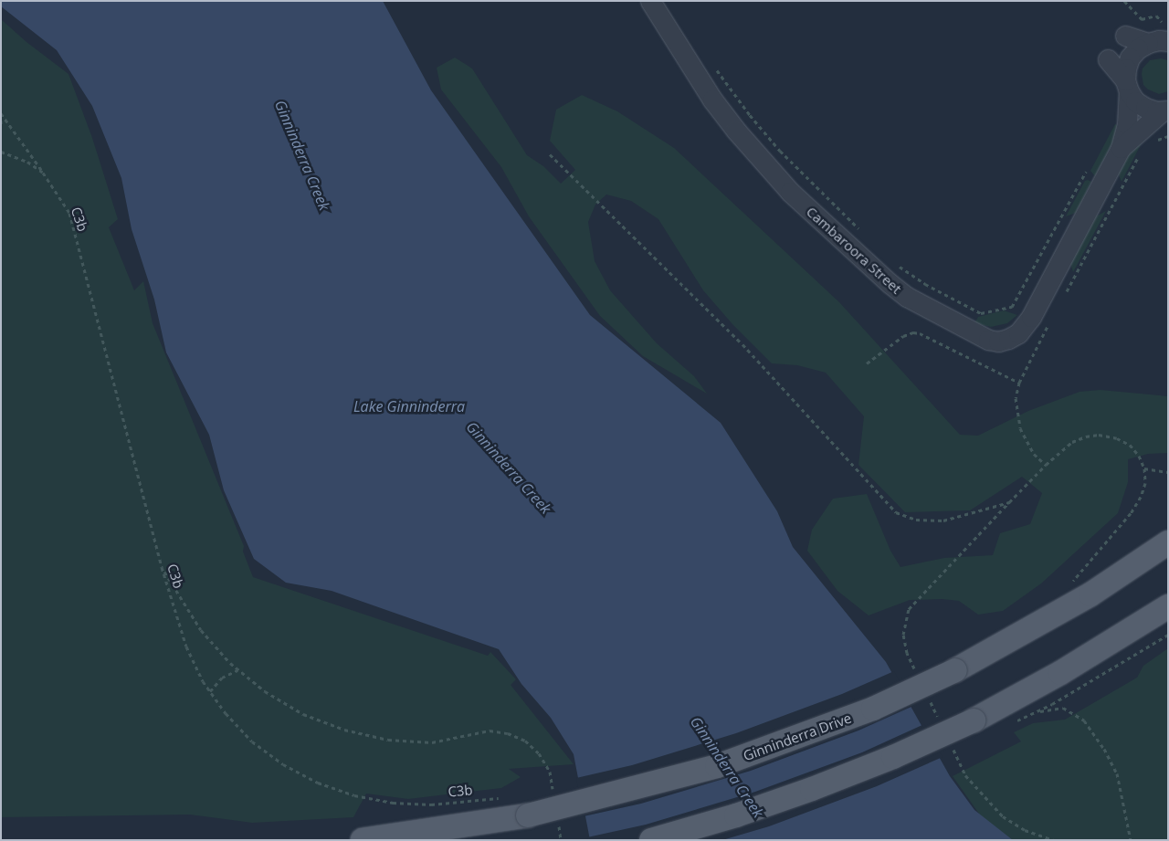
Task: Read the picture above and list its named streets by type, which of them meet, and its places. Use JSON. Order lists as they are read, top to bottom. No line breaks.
{"streets":{"main road":["Ginninderra Drive"],"street":["Cambaroora Street"],"path":["C3b"]},"water":["Ginninderra Creek","Lake Ginninderra"]}
